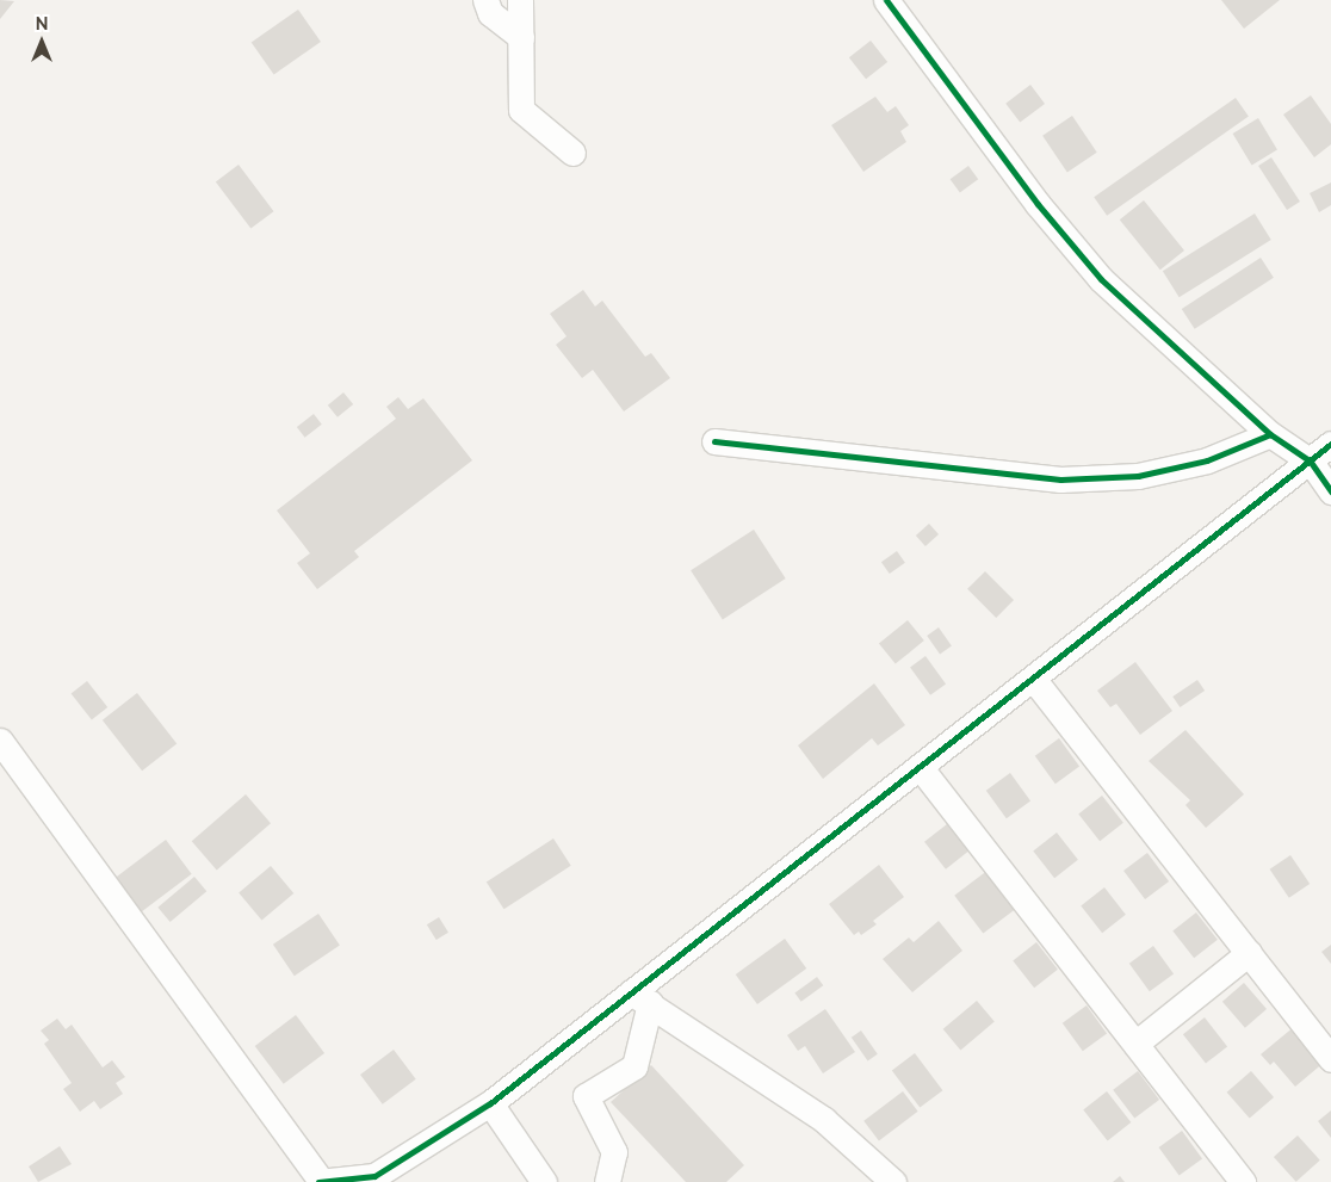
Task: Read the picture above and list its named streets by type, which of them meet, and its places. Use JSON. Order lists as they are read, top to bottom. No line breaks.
{"north":"top"}
